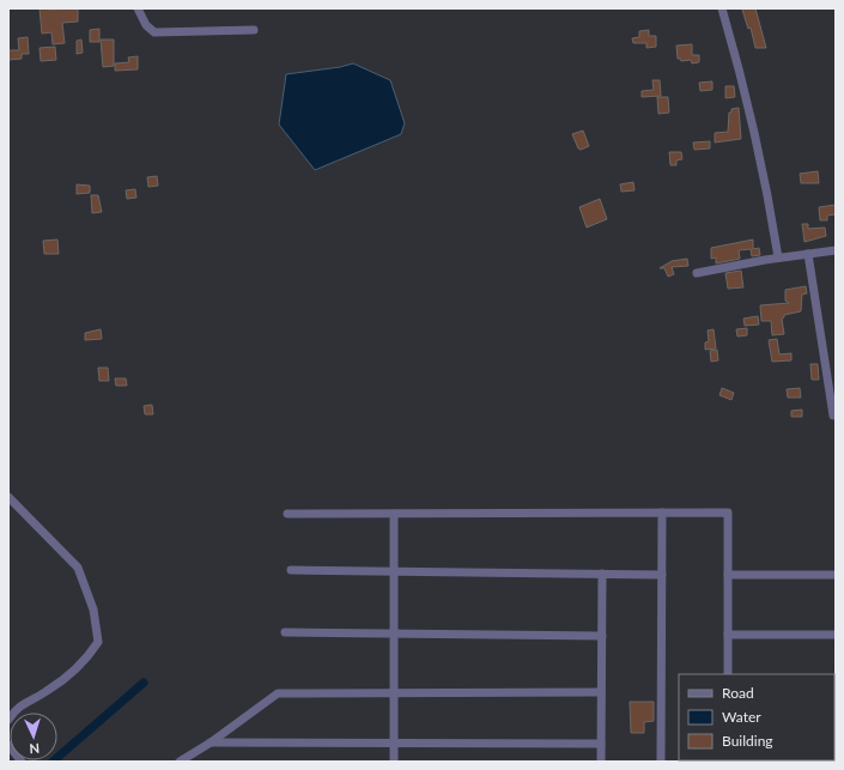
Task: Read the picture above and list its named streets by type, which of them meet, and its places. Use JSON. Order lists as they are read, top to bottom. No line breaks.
{"legend":["Road","Water","Building"],"north":"bottom"}
